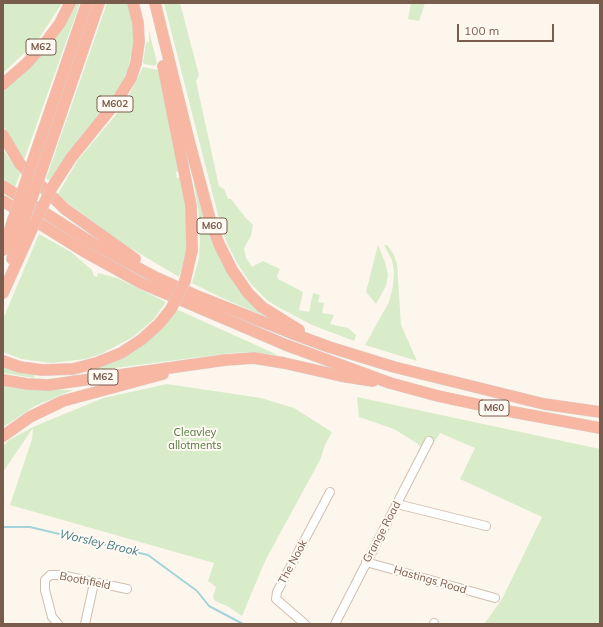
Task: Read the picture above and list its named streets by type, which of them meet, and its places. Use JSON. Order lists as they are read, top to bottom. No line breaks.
{"streets":{"highway":["M62","M602","M60"],"street":["Grange Road","The Nook","Hastings Road","Boothfield"]},"crossings":[["M62","M60"],["Grange Road","Hastings Road"]],"water":["Worsley Brook"],"parks":["Cleavley allotments"],"scale_bar":"100 m"}
